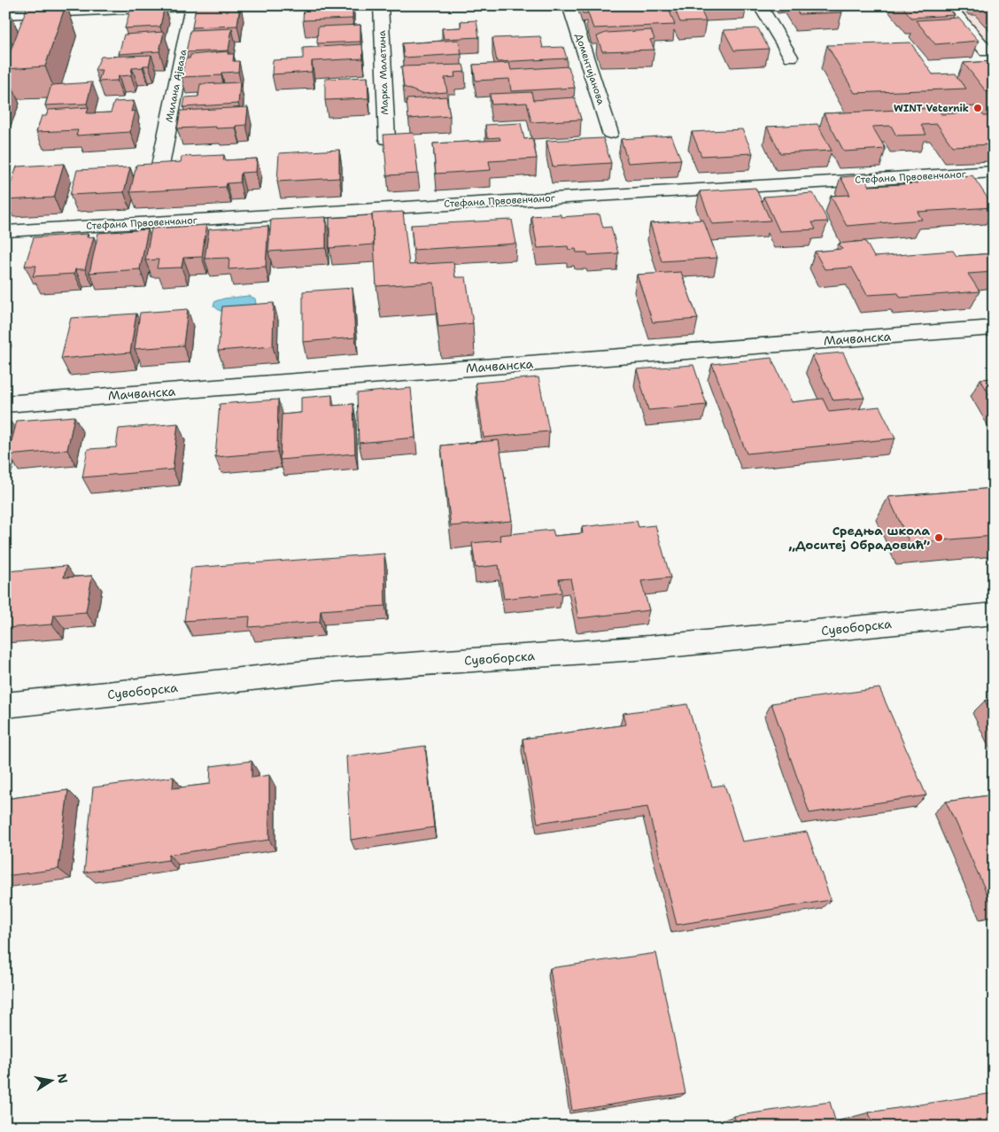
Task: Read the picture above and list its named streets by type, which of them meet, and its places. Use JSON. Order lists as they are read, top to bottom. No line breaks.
{"streets":{"street":["Доментијанова","Марка Малетина","Милана Ајваза","Стефана Првовенчаног","Мачванска","Сувоборска"]},"places":["WINT Veternik","Средња школа „Доситеј Обрадовић”"],"north":"right"}
